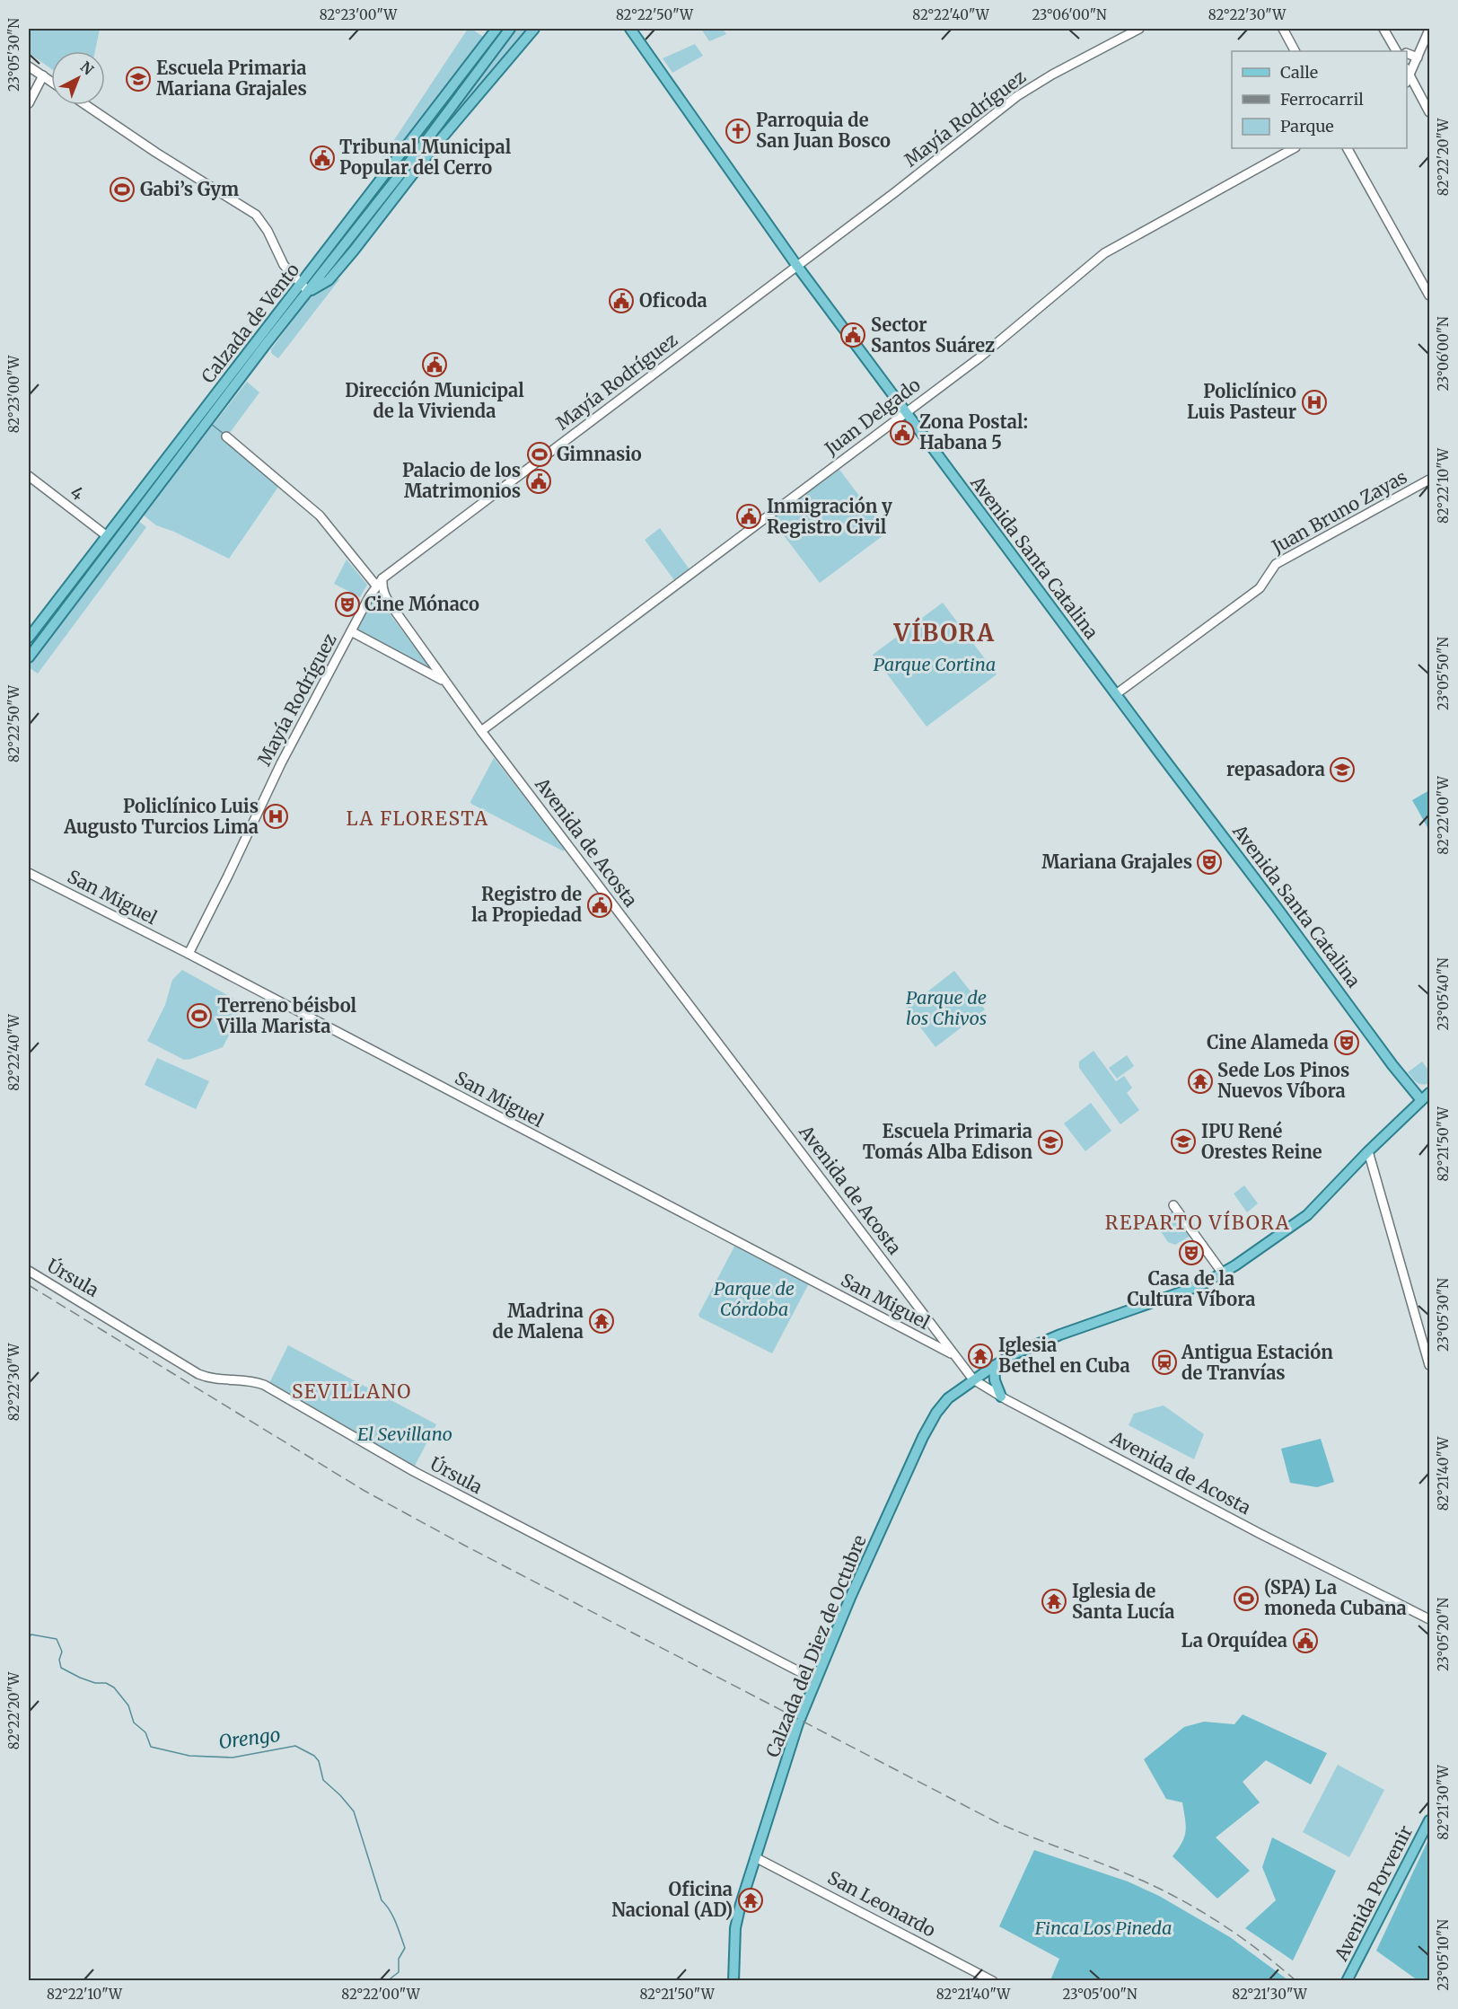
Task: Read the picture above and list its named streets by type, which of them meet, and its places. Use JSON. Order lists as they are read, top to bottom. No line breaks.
{"streets":{"main road":["Calzada de Vento","Avenida Santa Catalina","Calzada del Diez de Octubre","Avenida Porvenir"],"street":["Mayía Rodríguez","Juan Delgado","4","Juan Bruno Zayas","Avenida de Acosta","San Miguel","Úrsula","San Leonardo"]},"crossings":[["Mayía Rodríguez","Avenida Santa Catalina"],["Mayía Rodríguez","Avenida de Acosta"],["Mayía Rodríguez","San Miguel"],["Calzada de Vento","4"],["Juan Delgado","Avenida Santa Catalina"],["Juan Delgado","Avenida de Acosta"],["Juan Bruno Zayas","Avenida Santa Catalina"],["Avenida de Acosta","San Miguel"],["Avenida de Acosta","Calzada del Diez de Octubre"],["Úrsula","Calzada del Diez de Octubre"],["Calzada del Diez de Octubre","San Leonardo"]],"districts":["VÍBORA","LA FLORESTA","REPARTO VÍBORA","SEVILLANO"],"water":["Orengo"],"parks":["Parque Cortina","Parque de los Chivos","Parque de Córdoba","El Sevillano","Finca Los Pineda"],"places":{"school or university":["Escuela Primaria Mariana Grajales","repasadora","IPU René Orestes Reine","Escuela Primaria Tomás Alba Edison"],"church":["Parroquia de San Juan Bosco"],"public building":["Tribunal Municipal Popular del Cerro","Oficoda","Sector Santos Suárez","Dirección Municipal de la Vivienda","Zona Postal: Habana 5","Palacio de los Matrimonios","Inmigración y Registro Civil","Registro de la Propiedad","La Orquídea"],"sports":["Gabi’s Gym","Gimnasio","Terreno béisbol Villa Marista","(SPA) La moneda Cubana"],"hospital":["Policlínico Luis Pasteur","Policlínico Luis Augusto Turcios Lima"],"theatre":["Cine Mónaco","Mariana Grajales","Cine Alameda","Casa de la Cultura Víbora"],"temple":["Sede Los Pinos Nuevos Víbora","Madrina de Malena","Iglesia Bethel en Cuba","Iglesia de Santa Lucía","Oficina Nacional (AD)"],"station":["Antigua Estación de Tranvías"]},"legend":["Calle","Ferrocarril","Parque"],"north":"top right","coordinates":["82°23'00\"W","82°22'50\"W","82°22'40\"W","23°06'00\"N","82°22'30\"W","23°05'30\"N","82°22'20\"W","82°22'10\"W","23°05'50\"N","82°22'00\"W","23°05'40\"N","82°21'50\"W","82°21'40\"W","23°05'20\"N","82°21'30\"W","23°05'10\"N","23°05'00\"N"]}
